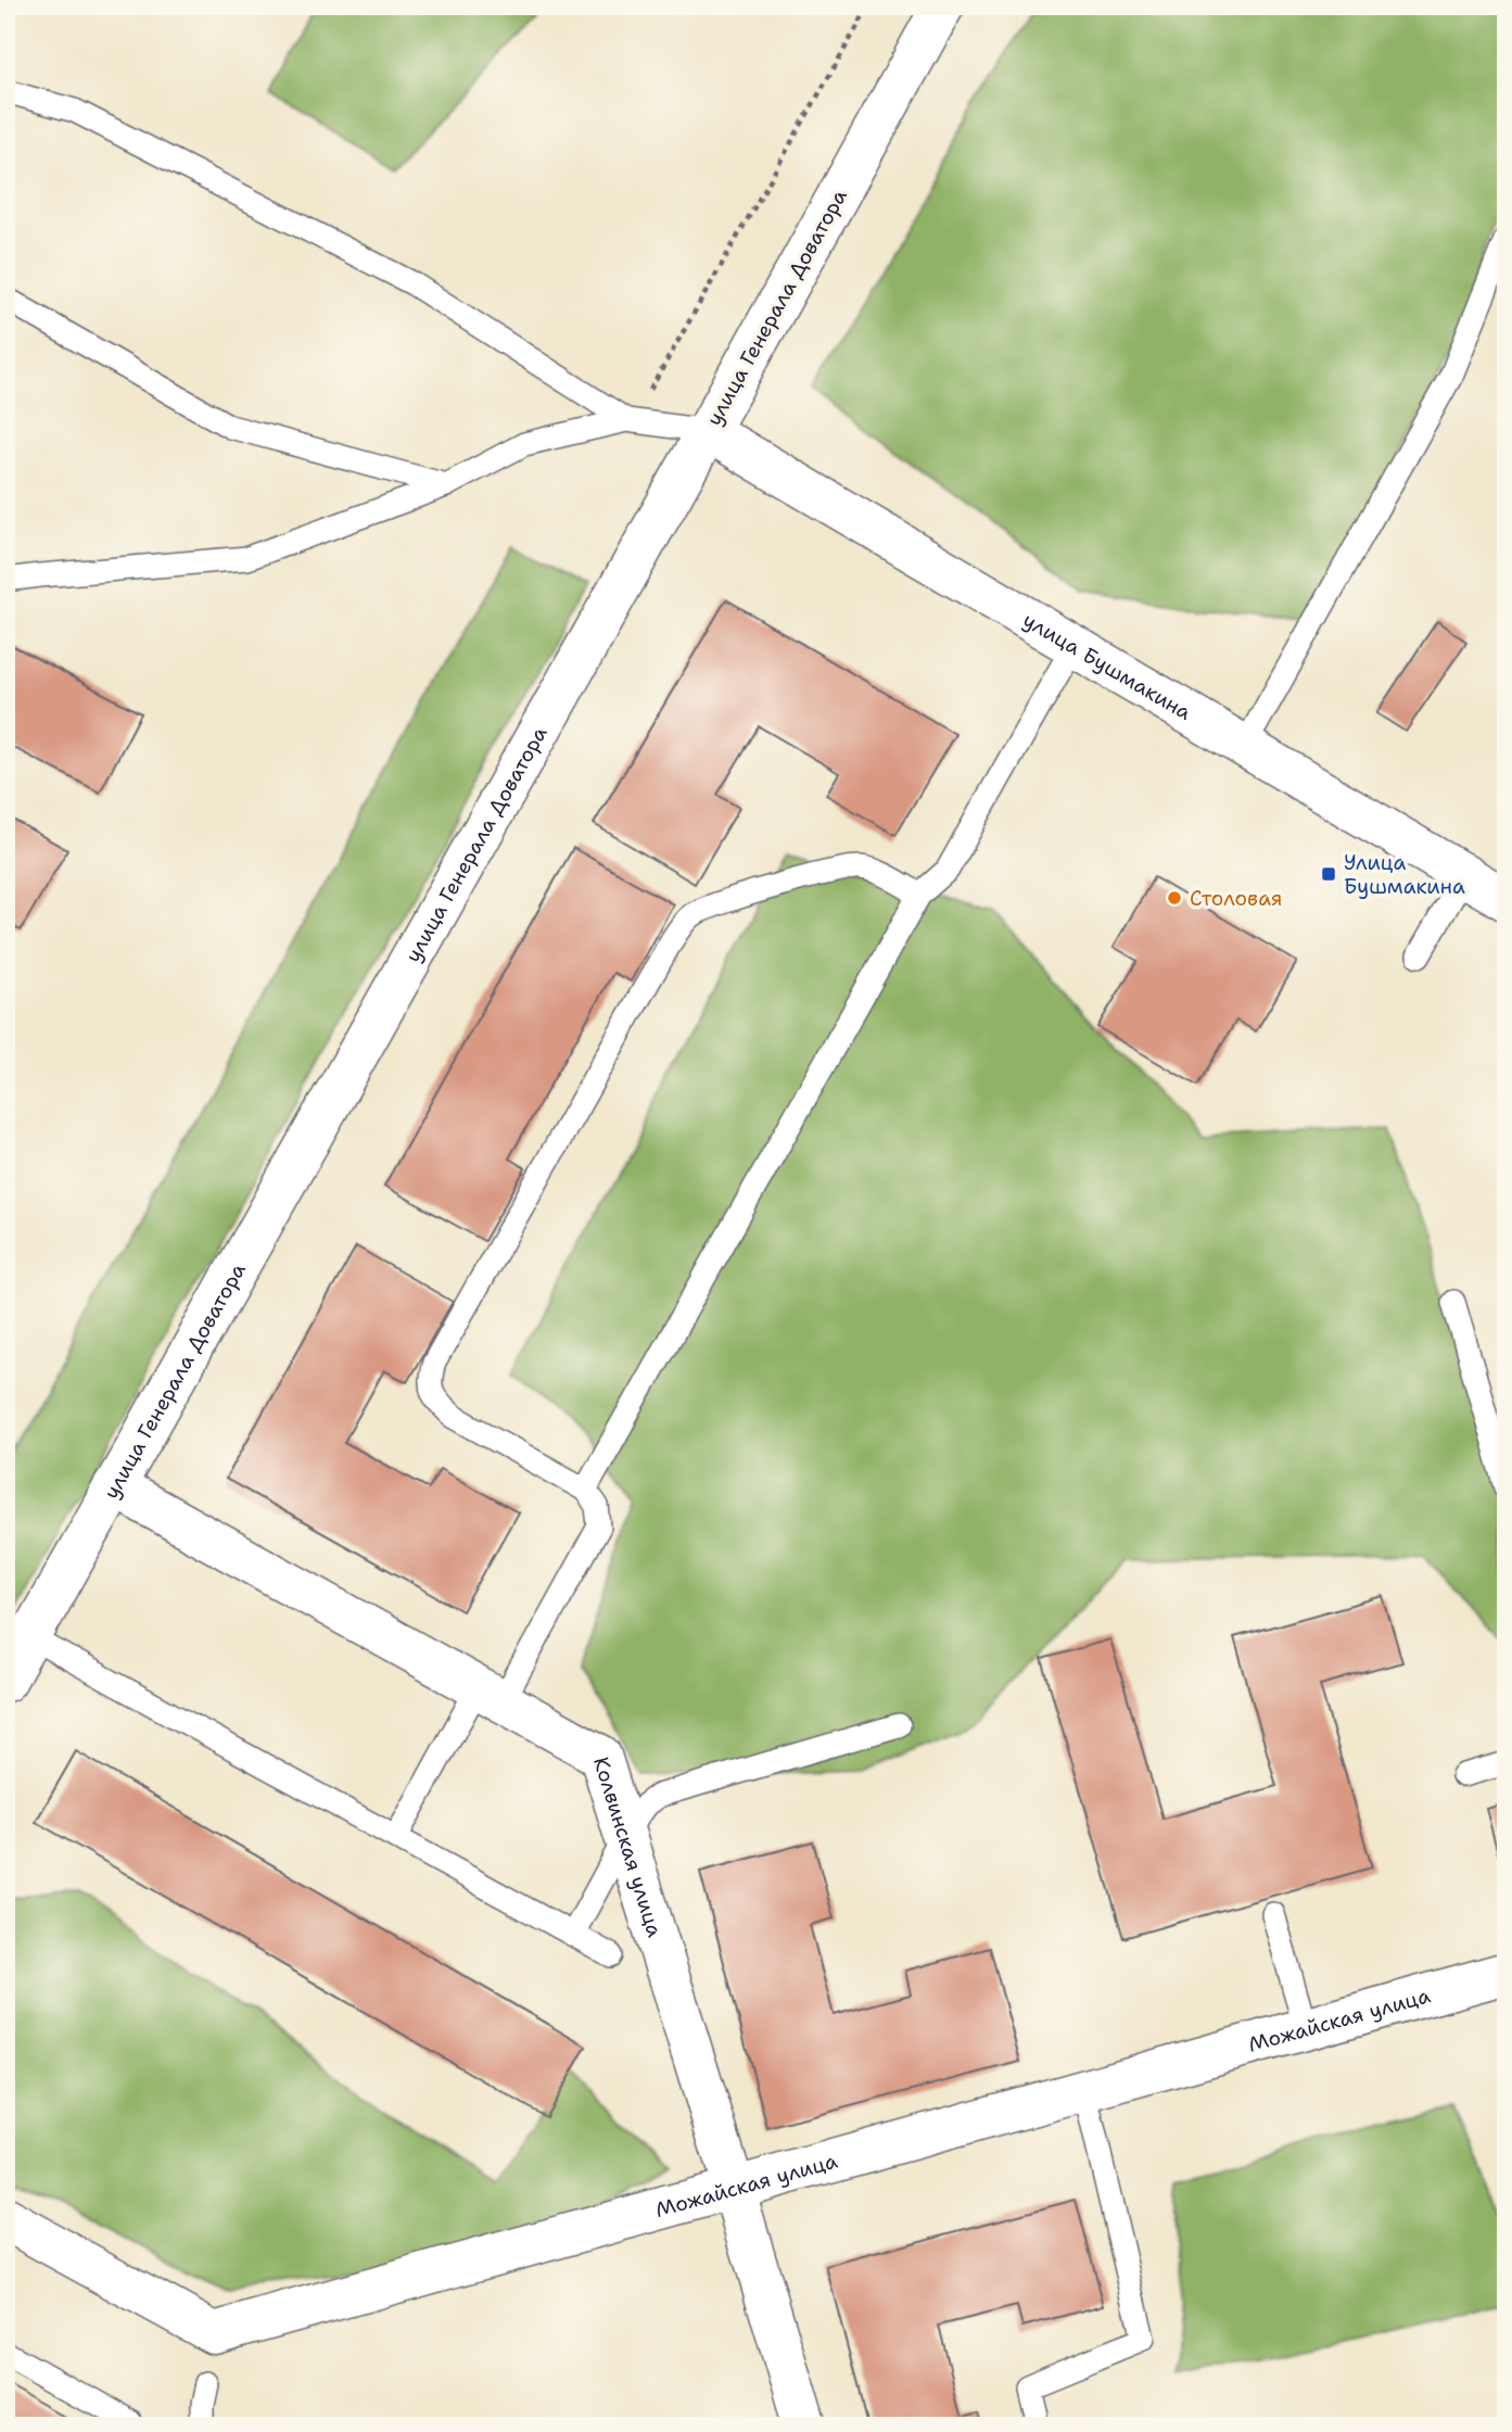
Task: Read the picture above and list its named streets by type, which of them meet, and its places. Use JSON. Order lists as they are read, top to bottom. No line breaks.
{"streets":{"street":["улица Генерала Доватора","улица Бушмакина","Колвинская улица","Можайская улица"]},"crossings":[["улица Генерала Доватора","улица Бушмакина"],["улица Генерала Доватора","Колвинская улица"],["Колвинская улица","Можайская улица"]],"places":{"transit":["Улица Бушмакина"],"other":["Столовая"]}}
